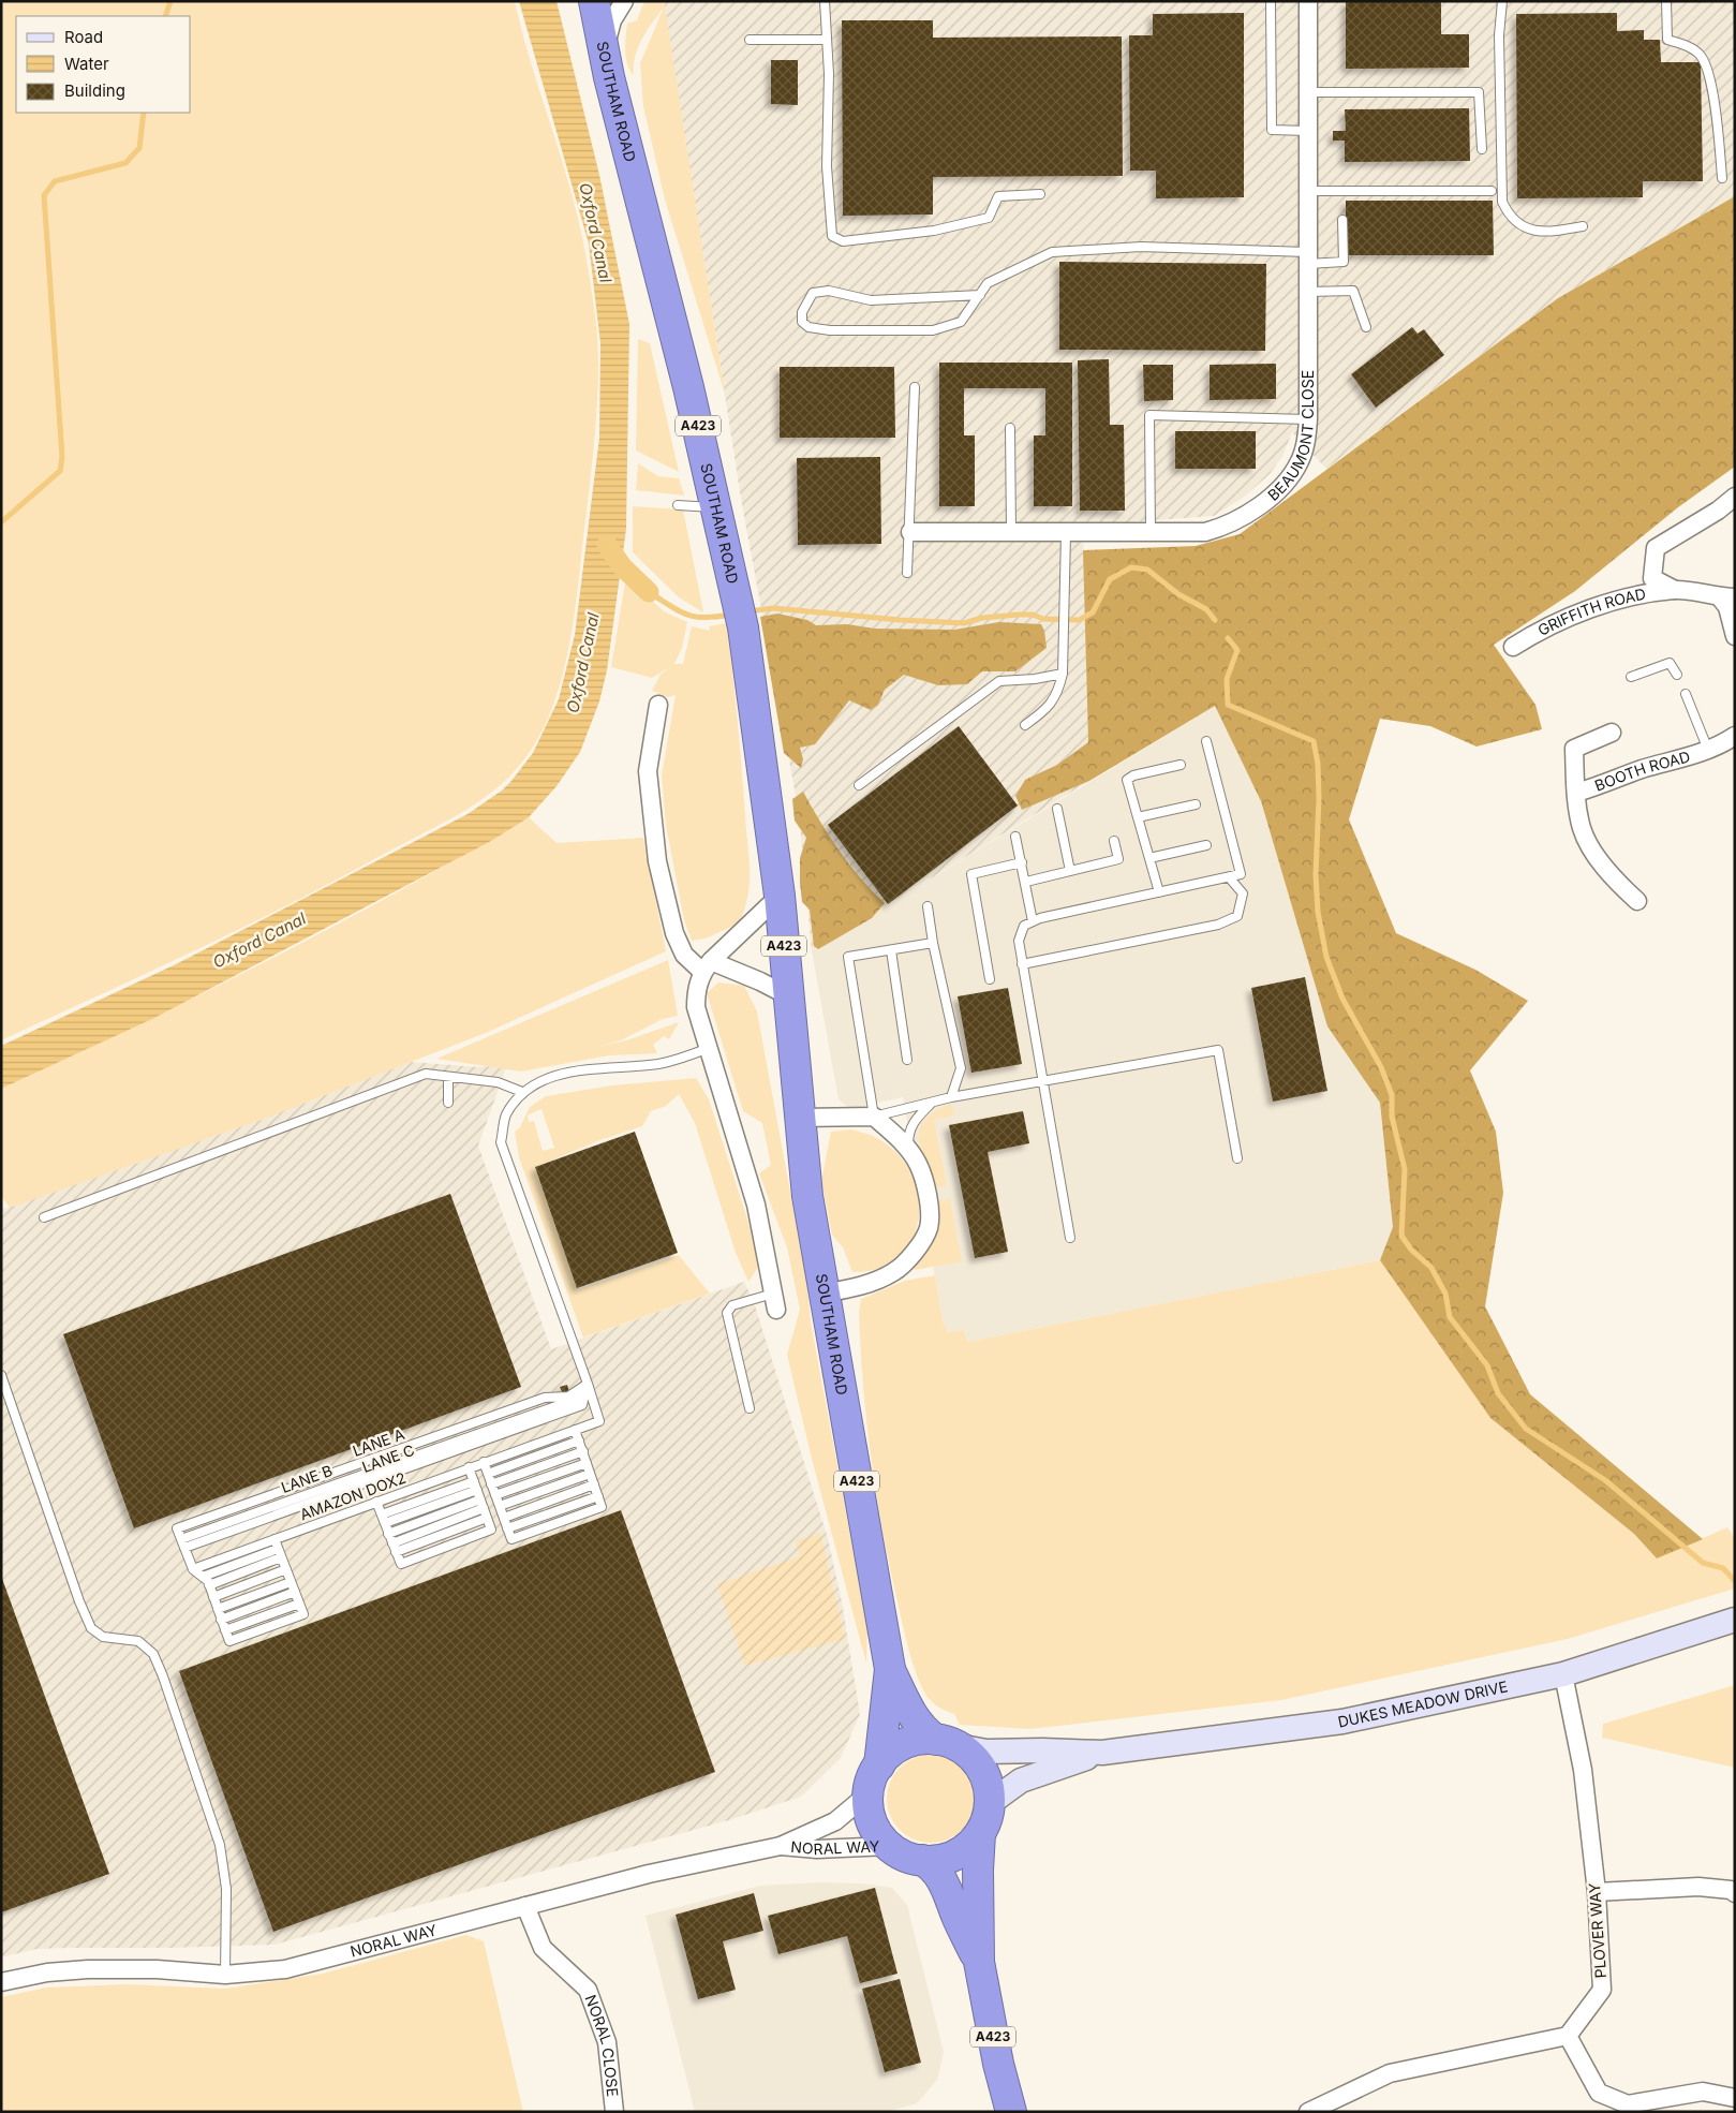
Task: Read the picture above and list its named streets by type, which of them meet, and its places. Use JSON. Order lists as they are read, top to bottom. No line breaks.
{"streets":{"highway":["SOUTHAM ROAD","A423"],"street":["BEAUMONT CLOSE","GRIFFITH ROAD","BOOTH ROAD","DUKES MEADOW DRIVE","NORAL WAY","PLOVER WAY","NORAL CLOSE"],"lane":["LANE A","LANE B","AMAZON DOX2"]},"crossings":[["SOUTHAM ROAD","A423"],["SOUTHAM ROAD","DUKES MEADOW DRIVE"],["SOUTHAM ROAD","NORAL WAY"],["A423","DUKES MEADOW DRIVE"],["A423","NORAL WAY"],["LANE A","LANE B"],["LANE A","AMAZON DOX2"],["LANE B","AMAZON DOX2"],["DUKES MEADOW DRIVE","NORAL WAY"],["DUKES MEADOW DRIVE","PLOVER WAY"],["NORAL WAY","NORAL CLOSE"]],"water":["Oxford Canal"],"legend":["Road","Water","Building"]}
